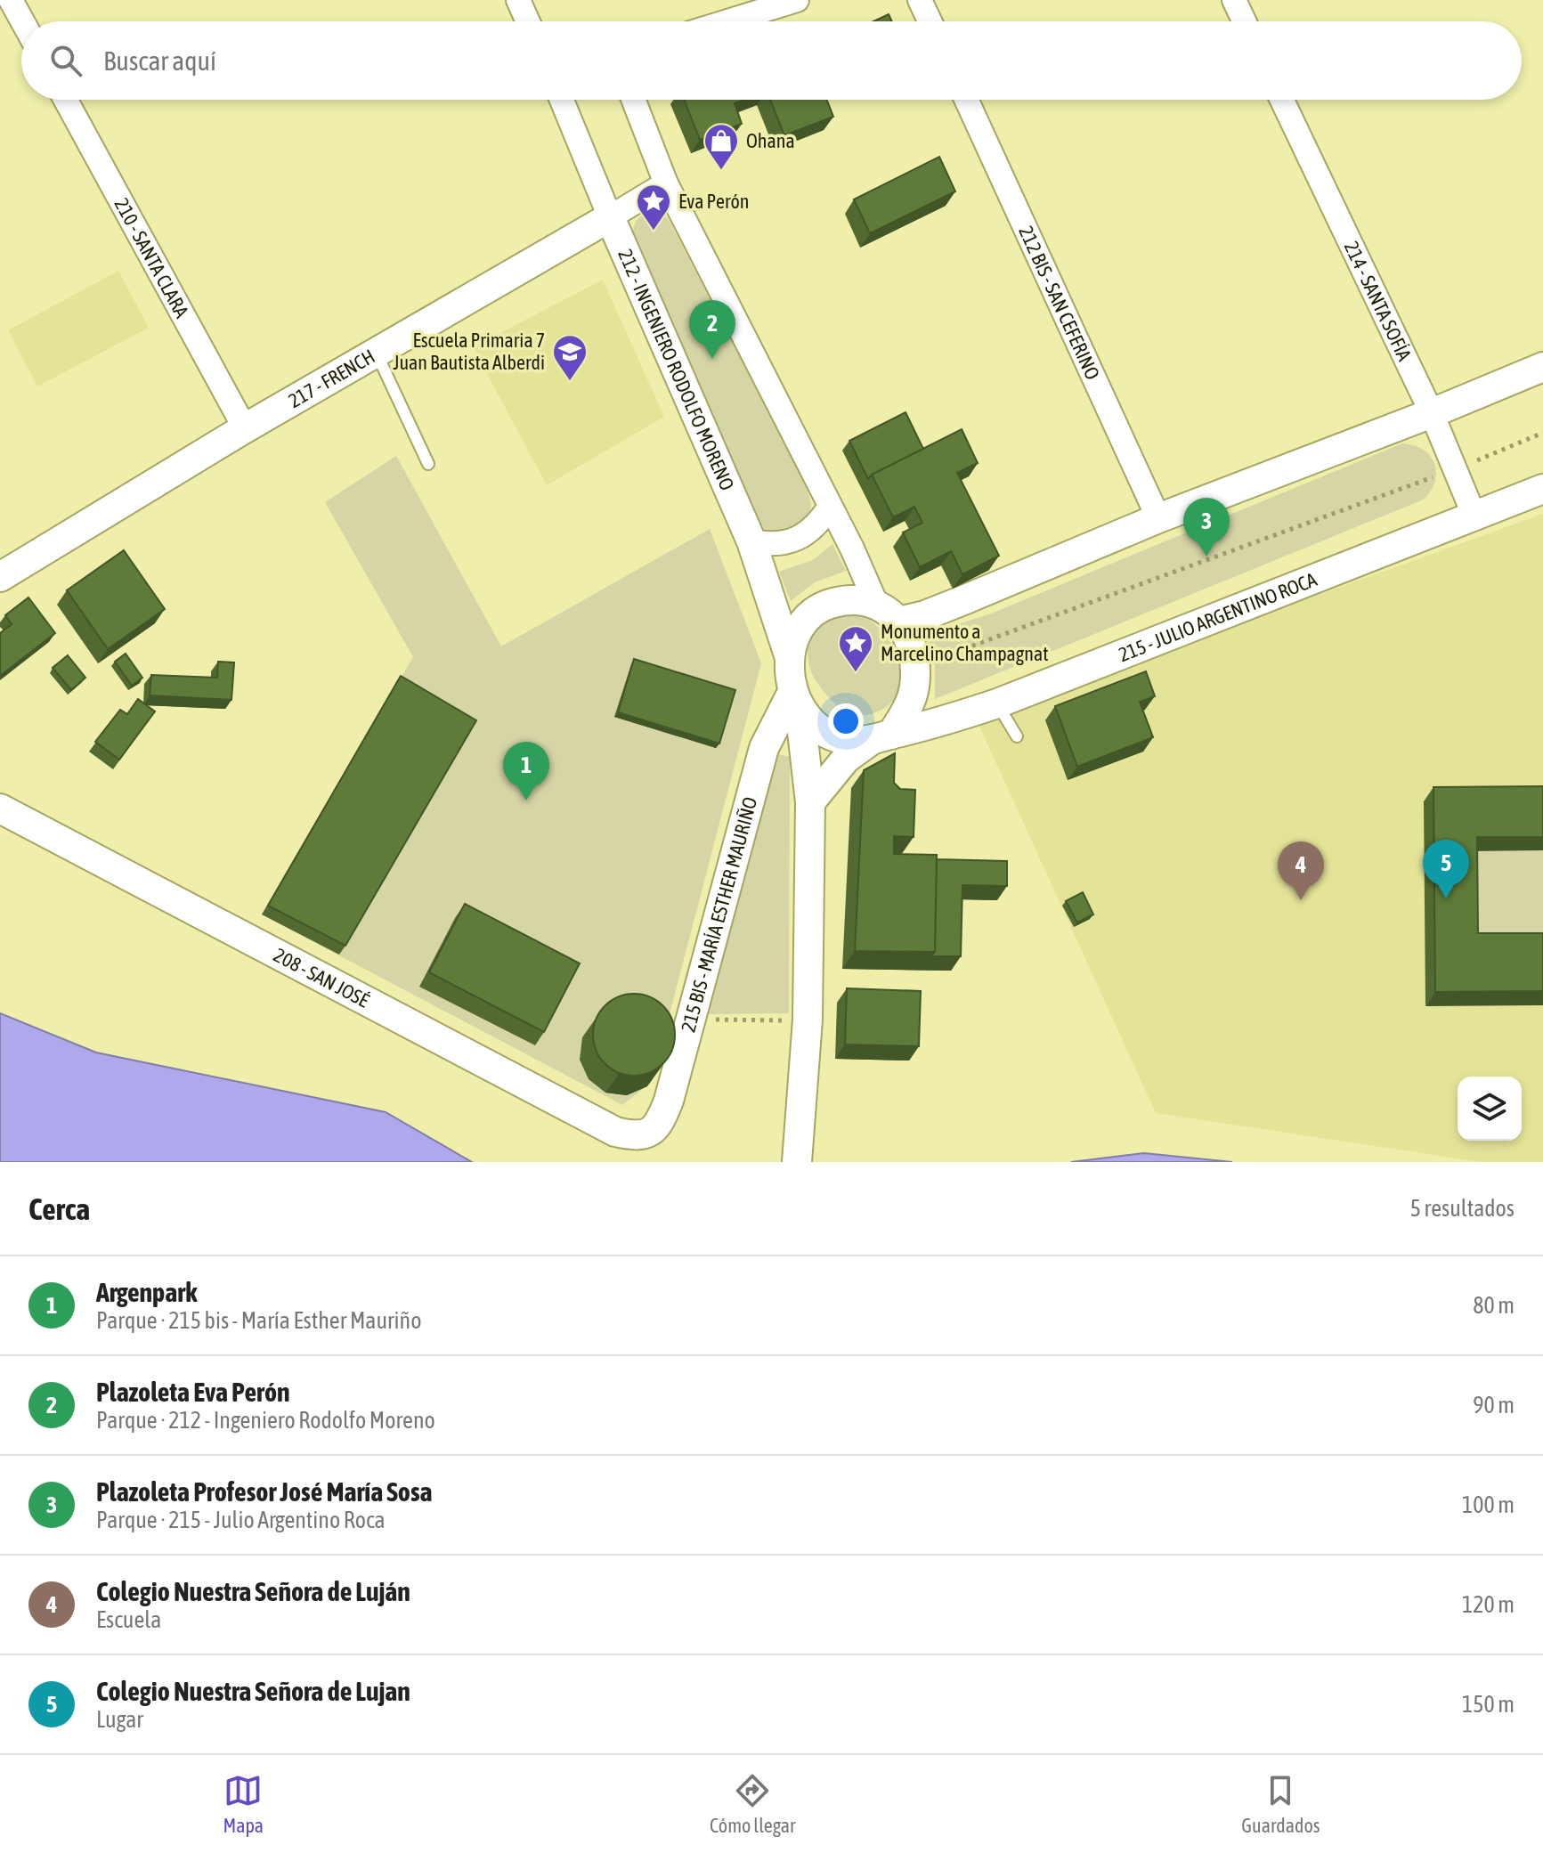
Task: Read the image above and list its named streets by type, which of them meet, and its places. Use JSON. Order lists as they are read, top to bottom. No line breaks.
{"streets":{"street":["210 - SANTA CLARA","214 - SANTA SOFÍA","212 BIS - SAN CEFERINO","212 - INGENIERO RODOLFO MORENO","217 - FRENCH","215 - JULIO ARGENTINO ROCA","215 BIS - MARÍA ESTHER MAURIÑO","208 - SAN JOSÉ"]},"crossings":[["210 - SANTA CLARA","217 - FRENCH"],["214 - SANTA SOFÍA","215 - JULIO ARGENTINO ROCA"],["212 - INGENIERO RODOLFO MORENO","217 - FRENCH"],["212 - INGENIERO RODOLFO MORENO","215 - JULIO ARGENTINO ROCA"],["212 - INGENIERO RODOLFO MORENO","215 BIS - MARÍA ESTHER MAURIÑO"],["215 - JULIO ARGENTINO ROCA","215 BIS - MARÍA ESTHER MAURIÑO"],["215 BIS - MARÍA ESTHER MAURIÑO","208 - SAN JOSÉ"]],"places":{"shop":["Ohana"],"place":["Eva Perón","Monumento a Marcelino Champagnat"],"school or university":["Escuela Primaria 7 Juan Bautista Alberdi"]},"page":{"search":"Buscar aquí","pins":["2","3","1","5","4"],"heading":["Cerca","5 resultados"],"list":[{"mark":"1","name":"Argenpark","note":"Parque · 215 bis - María Esther Mauriño","value":"80 m"},{"mark":"2","name":"Plazoleta Eva Perón","note":"Parque · 212 - Ingeniero Rodolfo Moreno","value":"90 m"},{"mark":"3","name":"Plazoleta Profesor José María Sosa","note":"Parque · 215 - Julio Argentino Roca","value":"100 m"},{"mark":"4","name":"Colegio Nuestra Señora de Luján","note":"Escuela","value":"120 m"},{"mark":"5","name":"Colegio Nuestra Señora de Lujan","note":"Lugar","value":"150 m"}],"nav":["Mapa","Cómo llegar","Guardados"]}}
